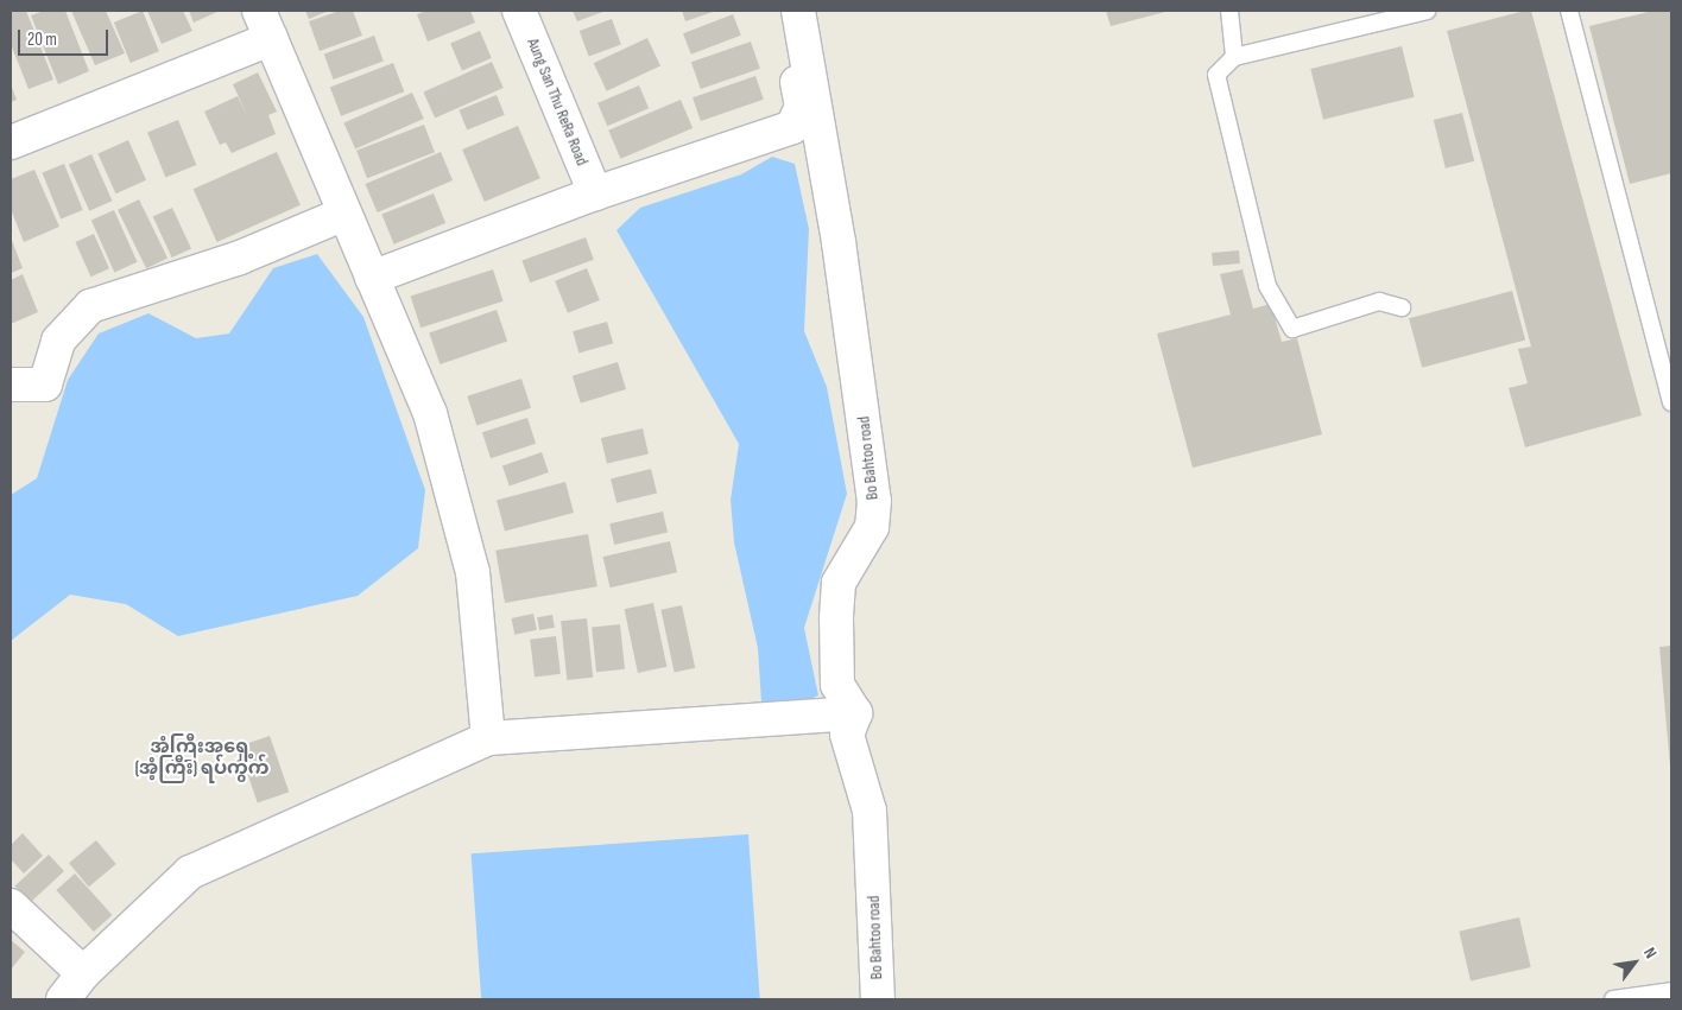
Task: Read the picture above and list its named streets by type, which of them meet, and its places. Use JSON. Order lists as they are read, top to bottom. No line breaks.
{"streets":{"street":["Aung San Thu ReRa Road","Bo Bahtoo road"]},"districts":["အံ့ကြီးအရှေ့ (အံ့ကြီး) ရပ်ကွက်"],"scale_bar":"20 m","north":"top right"}
